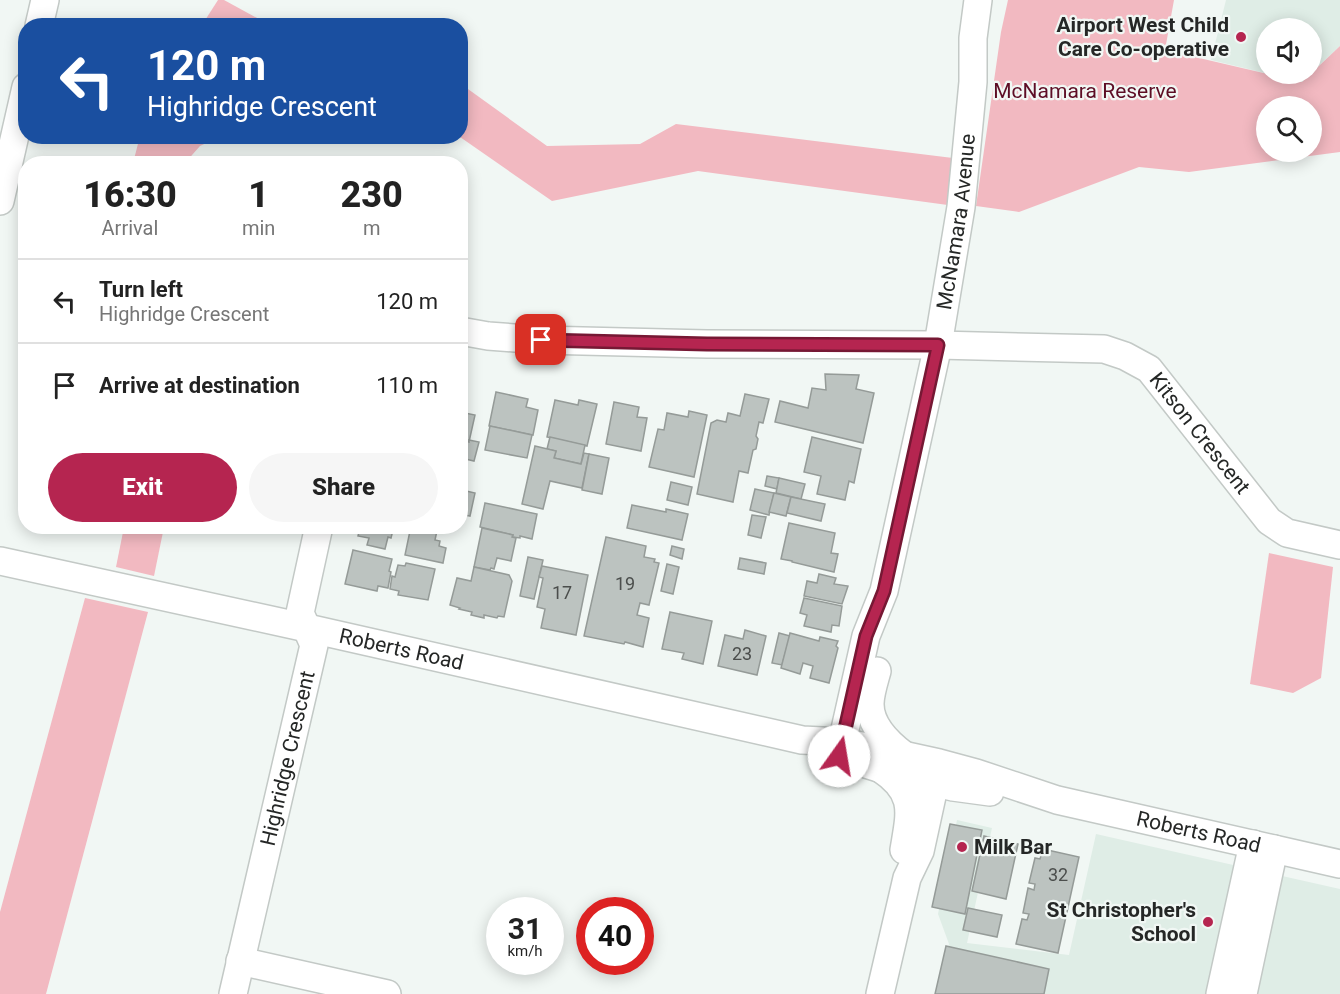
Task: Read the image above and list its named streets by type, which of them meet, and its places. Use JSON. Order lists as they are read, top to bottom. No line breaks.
{"streets":{"street":["McNamara Avenue","Kitson Crescent","Roberts Road","Highridge Crescent"]},"crossings":[["McNamara Avenue","Kitson Crescent"],["McNamara Avenue","Roberts Road"],["Roberts Road","Highridge Crescent"]],"parks":["McNamara Reserve"],"places":["Airport West Child Care Co-operative","Milk Bar","St Christopher's School"],"house_numbers":["19","17","23","32"],"page":{"turn":["120 m","Highridge Crescent"],"eta":["16:30","Arrival","1","min","230","m"],"list":[{"name":"Turn left","note":"Highridge Crescent","value":"120 m"},{"name":"Arrive at destination","value":"110 m"}],"buttons":["Exit","Share"],"speed":"31 km/h","limit":"40"}}
